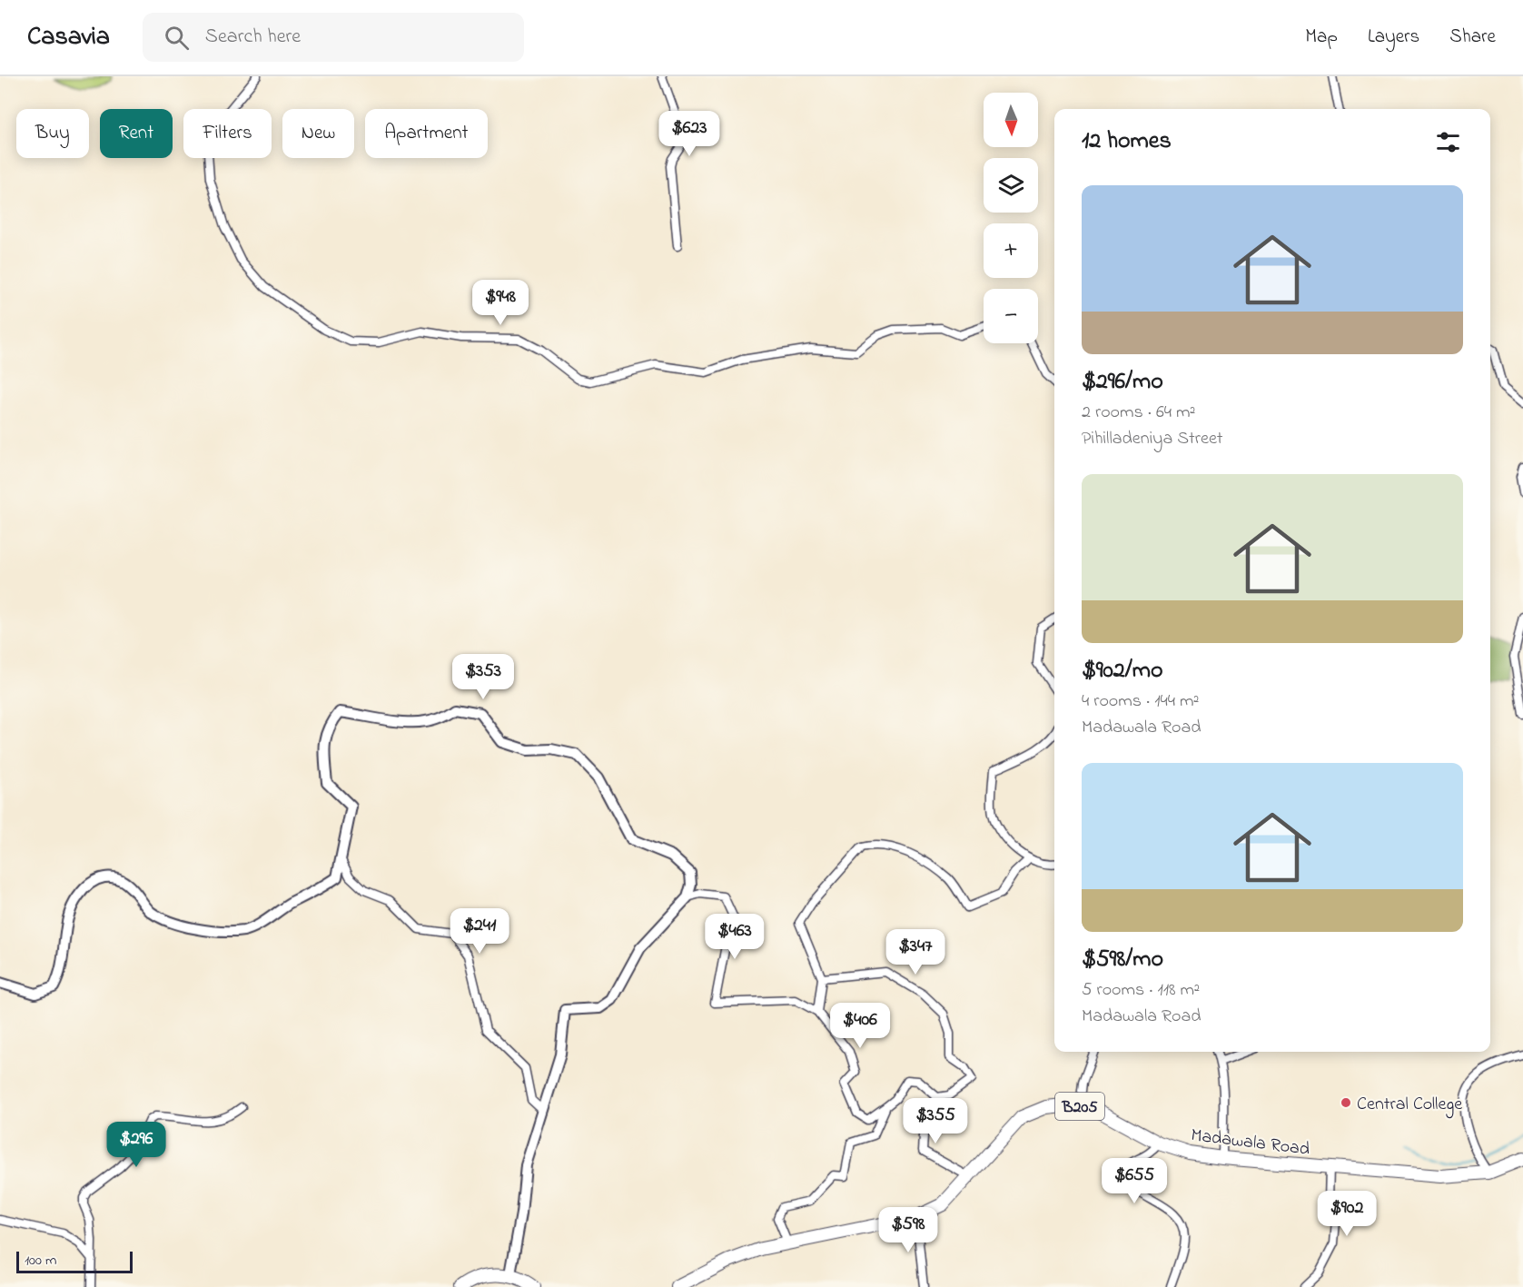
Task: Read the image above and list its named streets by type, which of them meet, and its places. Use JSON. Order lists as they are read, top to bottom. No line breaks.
{"streets":{"main road":["B205","Madawala Road"]},"places":["Central College"],"scale_bar":"100 m","north":"bottom","page":{"header":"Casavia","search":"Search here","nav":["Map","Layers","Share"],"map_buttons":["+","−"],"chip":["Buy","Rent","Filters","New","Apartment"],"heading":"12 homes","price":["$623","$948","$353","$241","$463","$347","$406","$355","$296","$655","$902","$598"],"list":[{"name":"$296/mo","note":"2 rooms · 64 m² · Pihilladeniya Street"},{"name":"$902/mo","note":"4 rooms · 144 m² · Madawala Road"},{"name":"$598/mo","note":"5 rooms · 118 m² · Madawala Road"}],"scale":"100 m"}}
